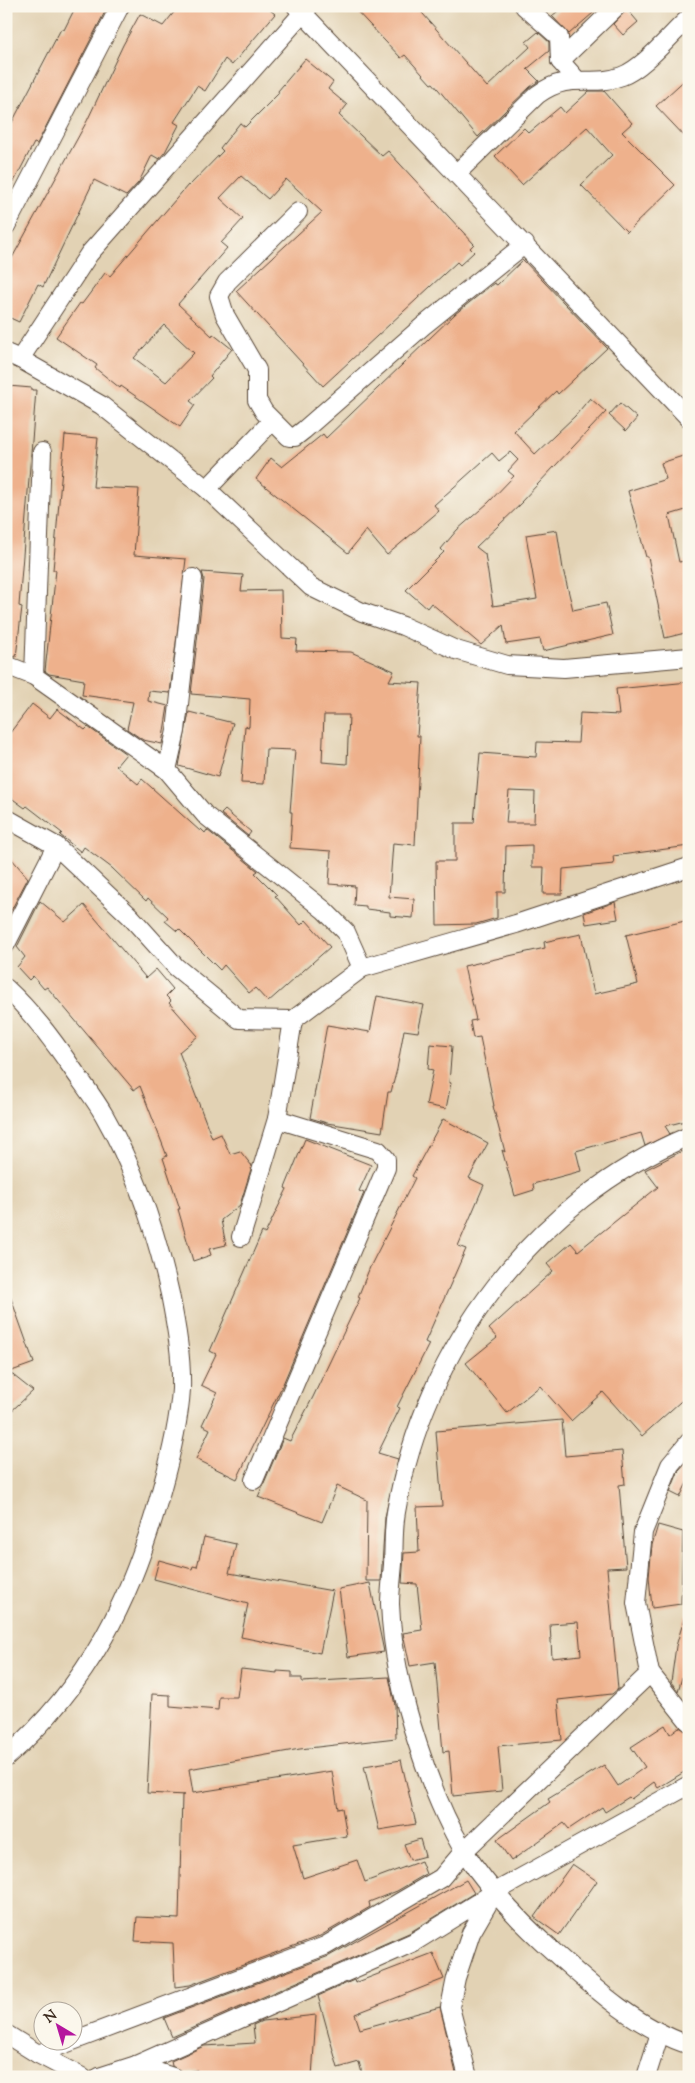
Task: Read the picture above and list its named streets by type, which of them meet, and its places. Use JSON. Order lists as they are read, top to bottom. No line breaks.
{"north":"top left"}
